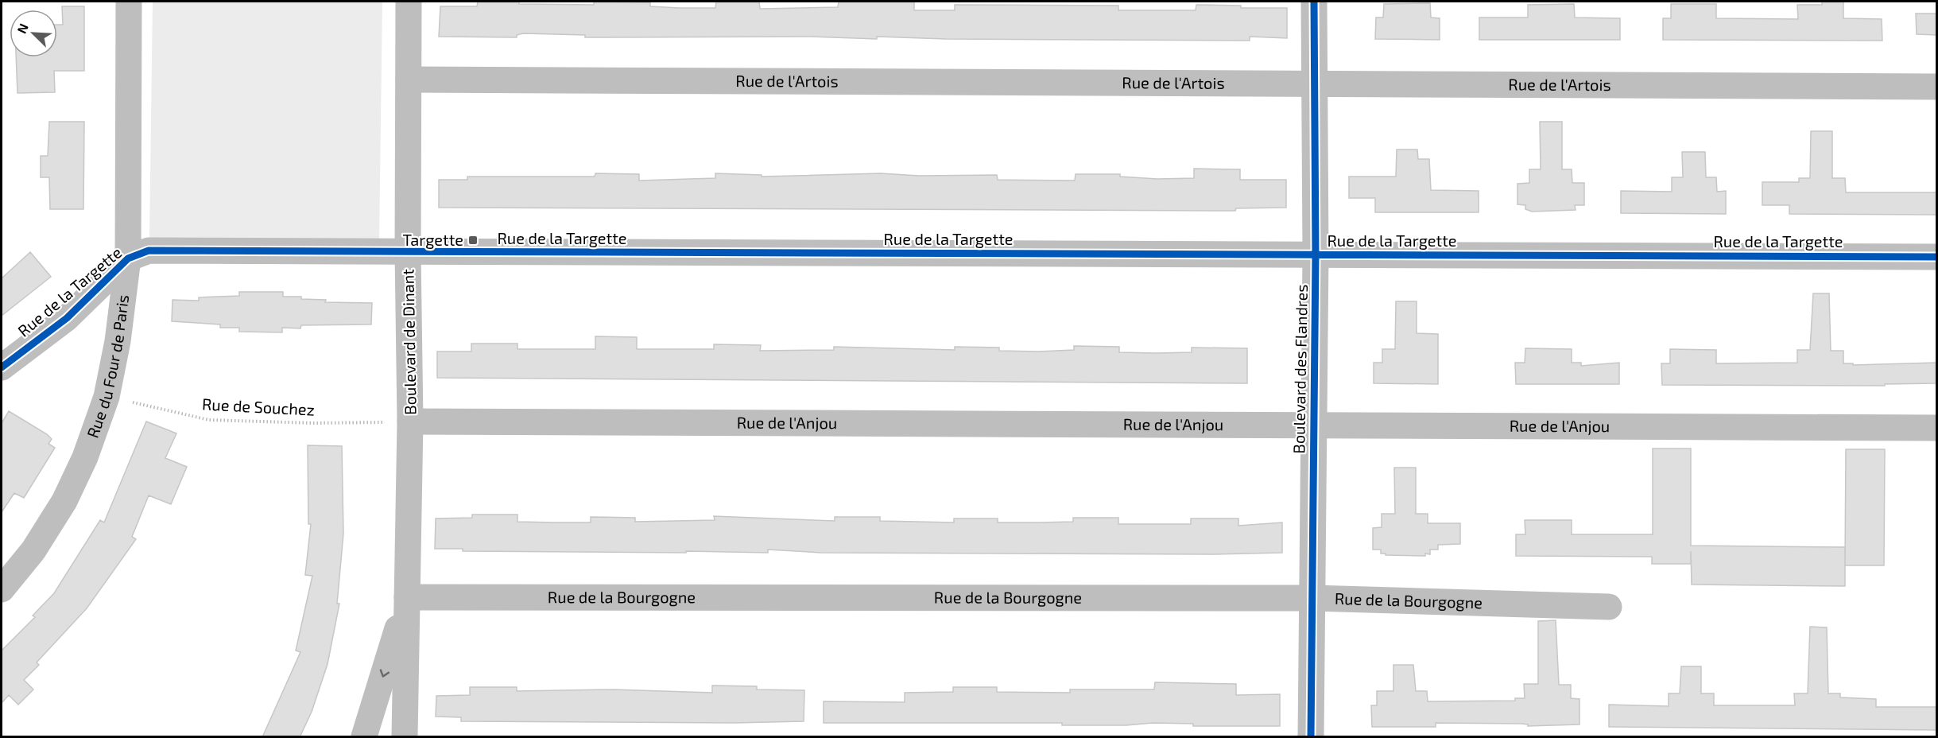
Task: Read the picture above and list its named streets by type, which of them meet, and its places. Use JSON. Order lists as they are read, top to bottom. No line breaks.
{"streets":{"street":["Rue de l'Artois","Rue de la Targette","Boulevard de Dinant","Rue du Four de Paris","Boulevard des Flandres","Rue de l'Anjou","Rue de la Bourgogne"],"path":["Rue de Souchez"]},"crossings":[["Rue de l'Artois","Boulevard de Dinant"],["Rue de l'Artois","Boulevard des Flandres"],["Rue de la Targette","Boulevard de Dinant"],["Rue de la Targette","Rue du Four de Paris"],["Rue de la Targette","Boulevard des Flandres"],["Boulevard de Dinant","Rue de Souchez"],["Boulevard de Dinant","Rue de l'Anjou"],["Boulevard de Dinant","Rue de la Bourgogne"],["Rue du Four de Paris","Rue de Souchez"],["Boulevard des Flandres","Rue de l'Anjou"],["Boulevard des Flandres","Rue de la Bourgogne"],["Rue de Souchez","Rue de l'Anjou"]],"places":{"transit":["Targette"]},"north":"top left"}
